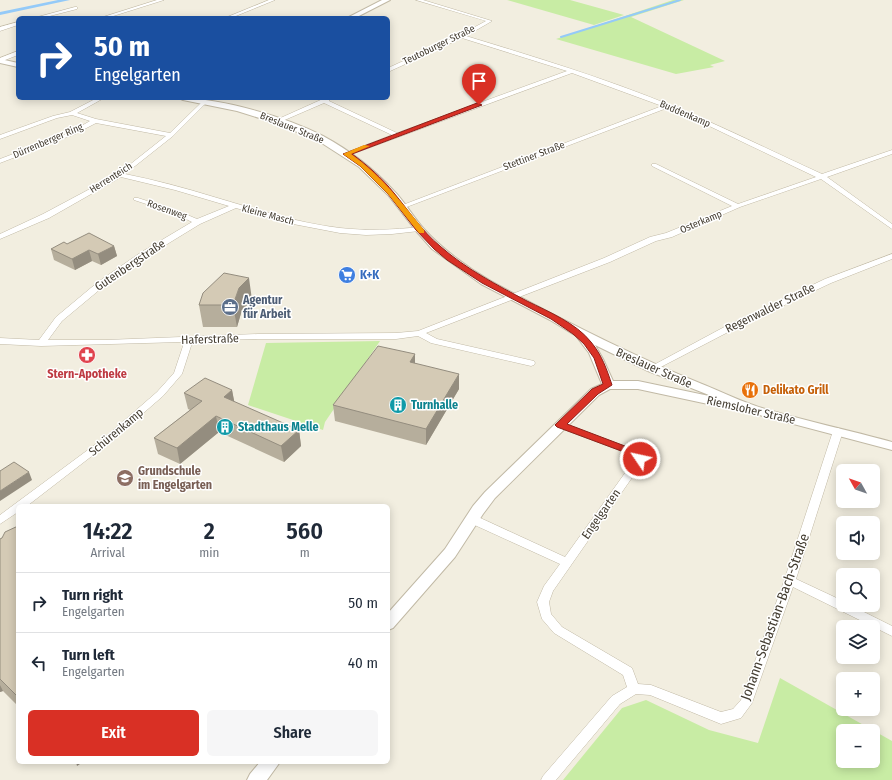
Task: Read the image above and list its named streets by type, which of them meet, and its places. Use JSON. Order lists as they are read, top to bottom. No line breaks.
{"streets":{"street":["Teutoburger Straße","Buddenkamp","Breslauer Straße","Dürrenberger Ring","Stettiner Straße","Herrenteich","Rosenweg","Kleine Masch","Osterkamp","Gutenbergstraße","Regenwalder Straße","Haferstraße","Riemsloher Straße","Schürenkamp","Engelgarten","Johann-Sebastian-Bach-Straße"]},"crossings":[["Teutoburger Straße","Buddenkamp"],["Buddenkamp","Stettiner Straße"],["Buddenkamp","Osterkamp"],["Breslauer Straße","Stettiner Straße"],["Breslauer Straße","Herrenteich"],["Breslauer Straße","Kleine Masch"],["Breslauer Straße","Osterkamp"],["Breslauer Straße","Regenwalder Straße"],["Breslauer Straße","Haferstraße"],["Breslauer Straße","Riemsloher Straße"],["Dürrenberger Ring","Herrenteich"],["Herrenteich","Kleine Masch"],["Rosenweg","Gutenbergstraße"],["Kleine Masch","Gutenbergstraße"],["Osterkamp","Haferstraße"],["Gutenbergstraße","Haferstraße"],["Haferstraße","Schürenkamp"],["Riemsloher Straße","Johann-Sebastian-Bach-Straße"],["Engelgarten","Johann-Sebastian-Bach-Straße"]],"places":{"supermarket":["K+K"],"office":["Agentur für Arbeit"],"pharmacy":["Stern-Apotheke"],"restaurant":["Delikato Grill"],"building":["Turnhalle","Stadthaus Melle"],"school or university":["Grundschule im Engelgarten"]},"north":"top left","page":{"turn":["50 m","Engelgarten"],"map_buttons":["+","−"],"eta":["14:22","Arrival","2","min","560","m"],"list":[{"name":"Turn right","note":"Engelgarten","value":"50 m"},{"name":"Turn left","note":"Engelgarten","value":"40 m"}],"buttons":["Exit","Share"]}}
